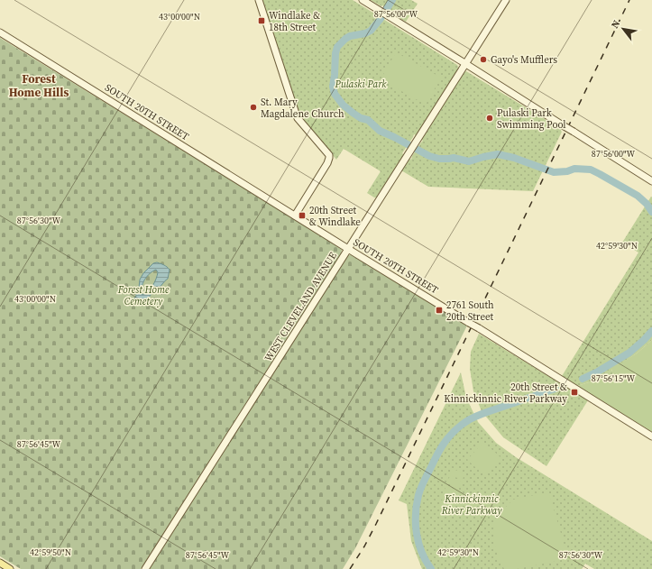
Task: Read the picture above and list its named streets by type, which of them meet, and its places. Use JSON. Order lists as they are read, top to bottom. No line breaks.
{"streets":{"street":["SOUTH 20TH STREET","WEST CLEVELAND AVENUE"]},"crossings":[["SOUTH 20TH STREET","WEST CLEVELAND AVENUE"]],"districts":["Forest Home Hills"],"parks":["Pulaski Park","Forest Home Cemetery","Kinnickinnic River Parkway"],"places":{"transit":["Windlake & 18th Street","20th Street & Windlake","2761 South 20th Street","20th Street & Kinnickinnic River Parkway"],"other":["Gayo's Mufflers","St. Mary Magdalene Church","Pulaski Park Swimming Pool"]},"north":"top left","coordinates":["87°56'00\"W","43°00'00\"N","87°56'30\"W","42°59'30\"N","87°56'15\"W","87°56'45\"W","42°59'50\"N"]}
